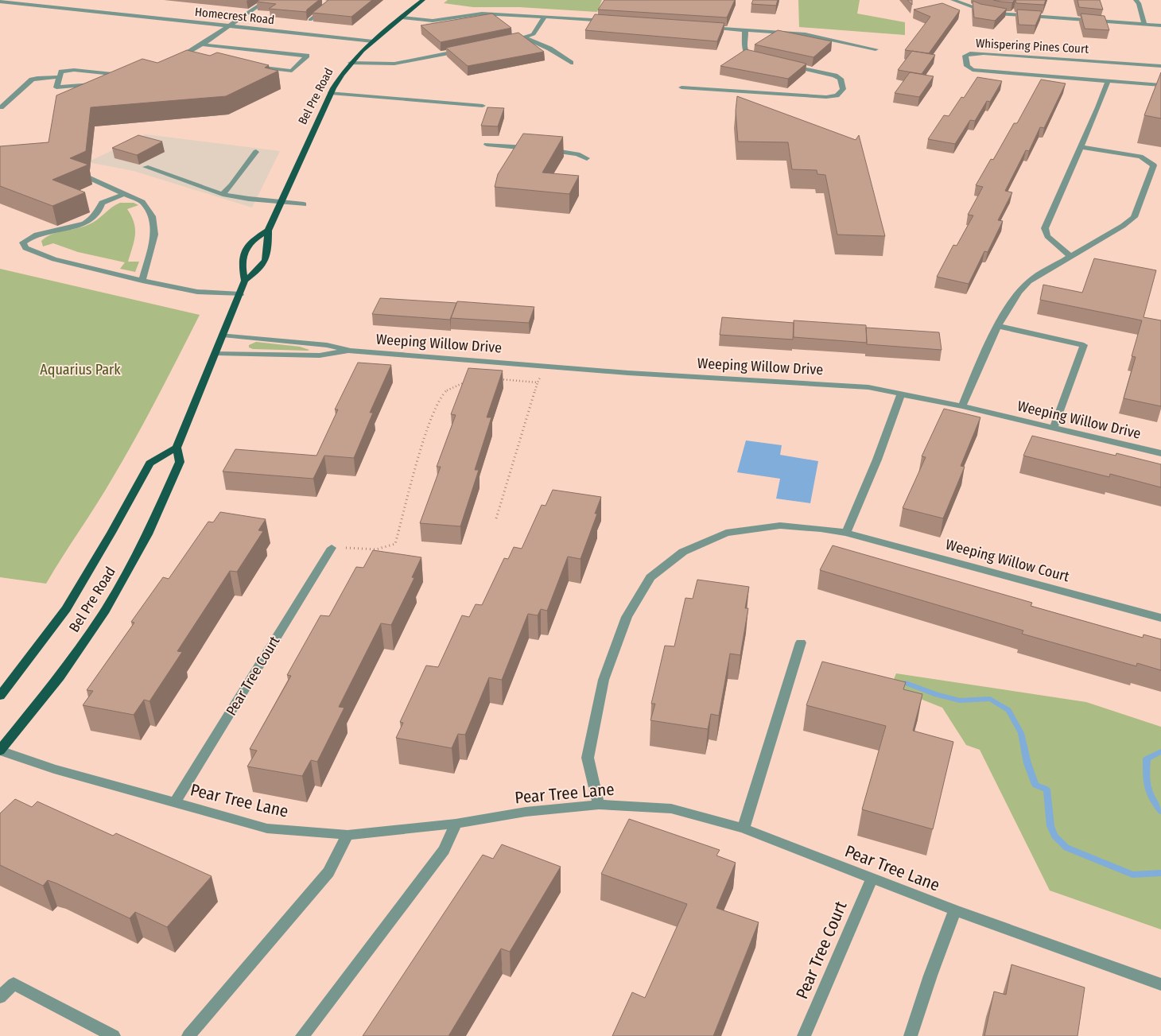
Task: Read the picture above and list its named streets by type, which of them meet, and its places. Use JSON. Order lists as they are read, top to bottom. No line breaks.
{"streets":{"main road":["Bel Pre Road"],"street":["Homecrest Road","Whispering Pines Court","Weeping Willow Drive","Weeping Willow Court","Pear Tree Court","Pear Tree Lane"]},"crossings":[["Homecrest Road","Bel Pre Road"],["Bel Pre Road","Weeping Willow Drive"],["Bel Pre Road","Pear Tree Lane"],["Weeping Willow Court","Pear Tree Lane"],["Pear Tree Court","Pear Tree Lane"]],"parks":["Aquarius Park"]}
